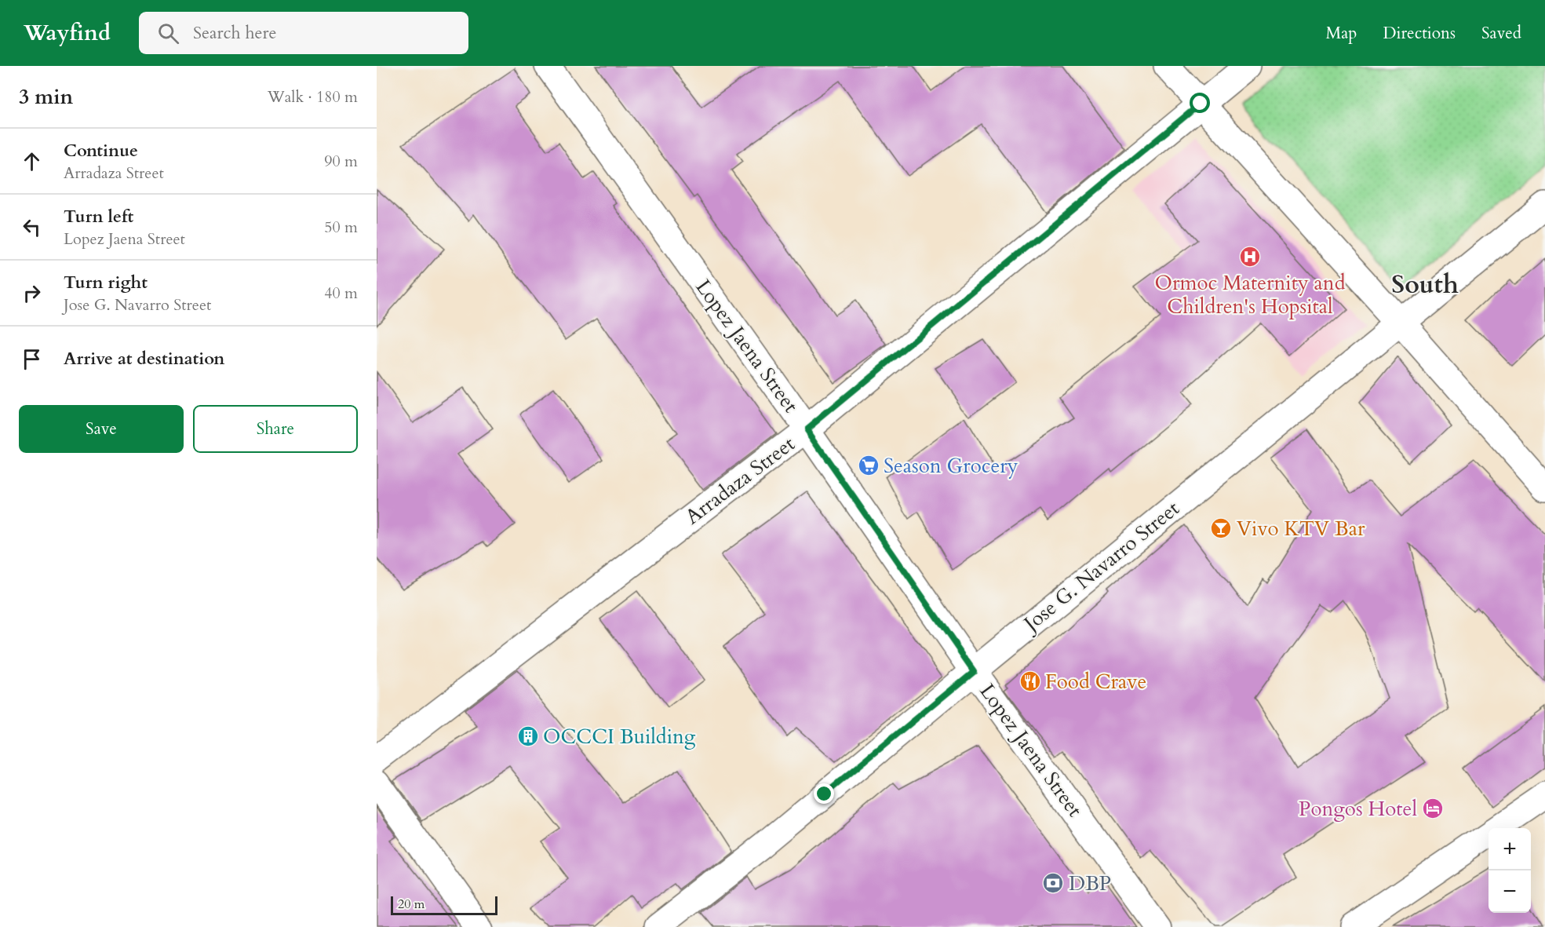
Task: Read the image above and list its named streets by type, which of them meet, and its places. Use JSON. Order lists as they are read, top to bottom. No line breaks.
{"streets":{"street":["Lopez Jaena Street","Arradaza Street","Jose G. Navarro Street"]},"crossings":[["Lopez Jaena Street","Arradaza Street"],["Lopez Jaena Street","Jose G. Navarro Street"]],"districts":["South"],"places":{"hospital":["Ormoc Maternity and Children's Hopsital"],"supermarket":["Season Grocery"],"bar":["Vivo KTV Bar"],"restaurant":["Food Crave"],"building":["OCCCI Building"],"hotel":["Pongos Hotel"],"bank":["DBP"]},"scale_bar":"20 m","page":{"header":"Wayfind","search":"Search here","nav":["Map","Directions","Saved"],"heading":["3 min","Walk · 180 m"],"list":[["Continue","Arradaza Street","90 m"],["Turn left","Lopez Jaena Street","50 m"],["Turn right","Jose G. Navarro Street","40 m"],"Arrive at destination"],"buttons":["Save","Share"],"map_buttons":["+","−"],"scale":"20 m"}}
